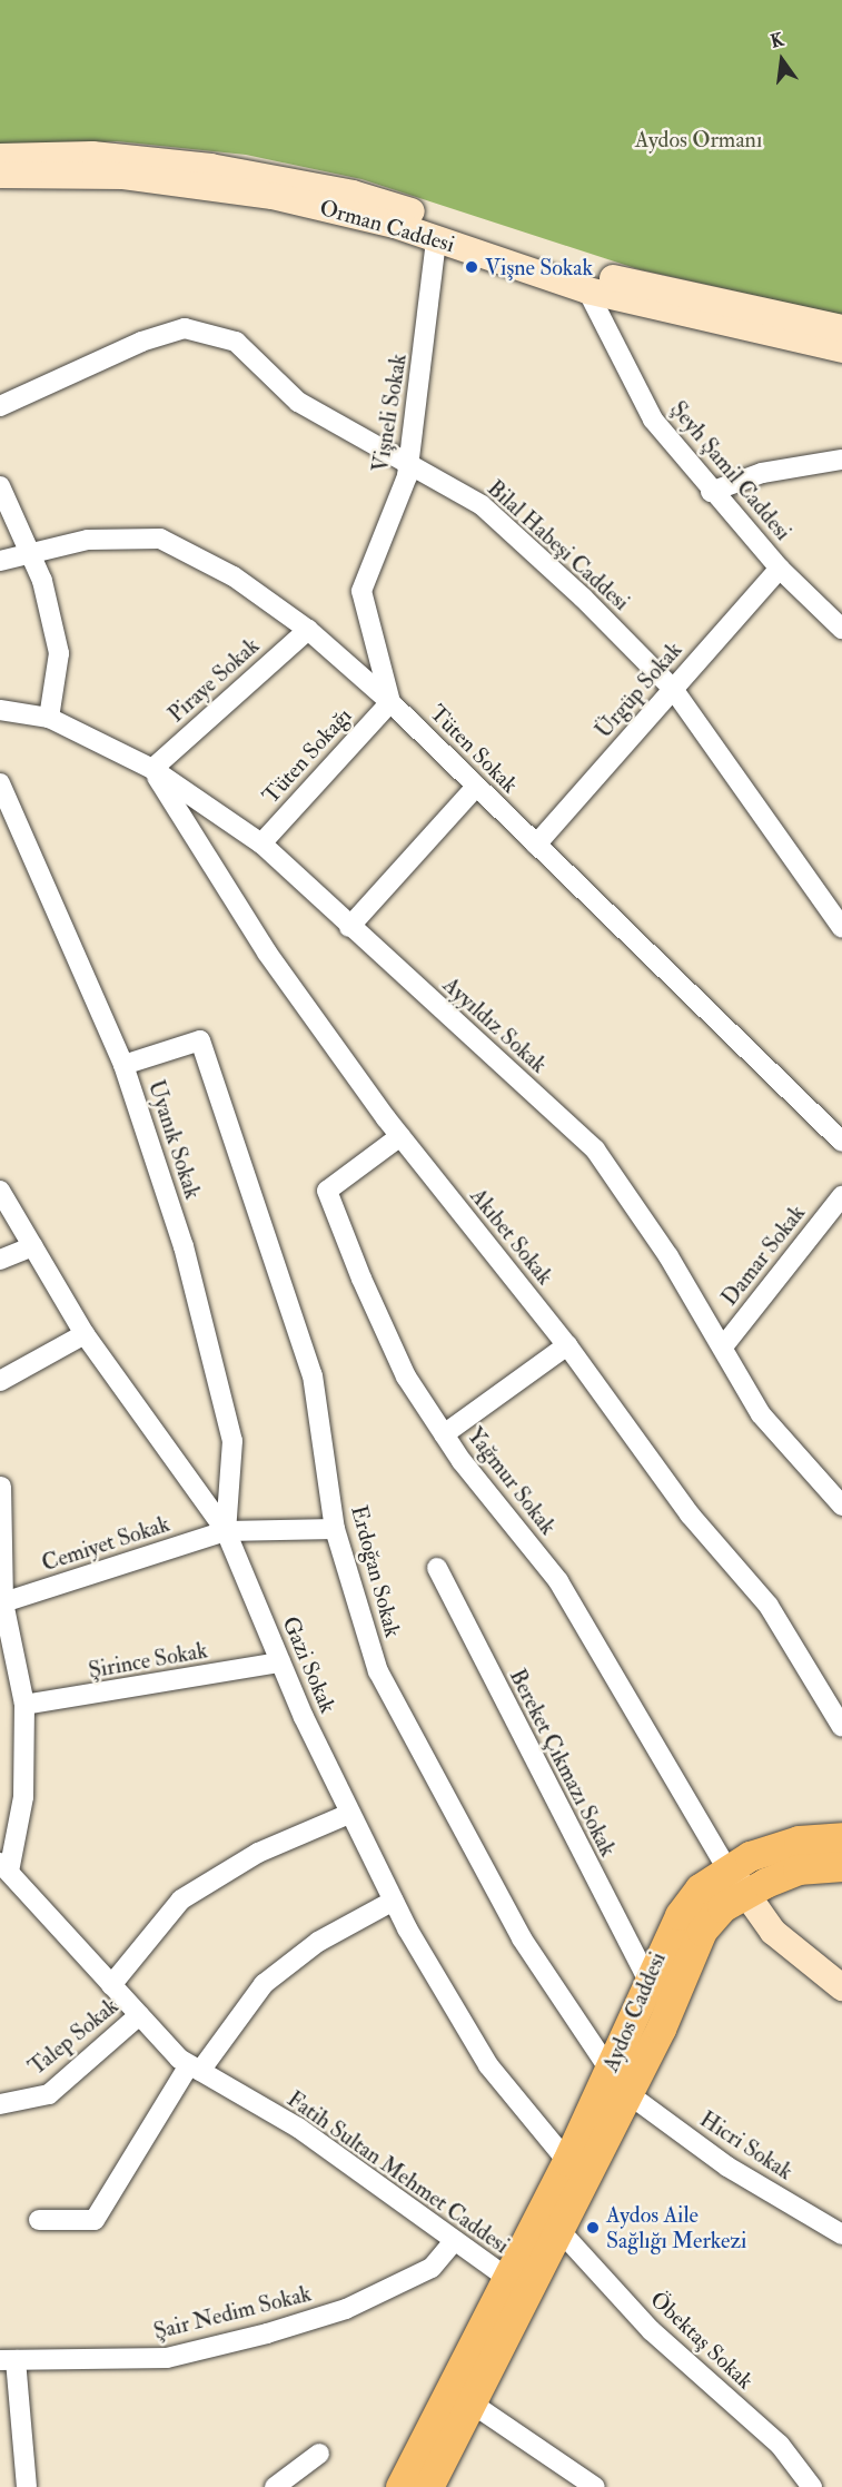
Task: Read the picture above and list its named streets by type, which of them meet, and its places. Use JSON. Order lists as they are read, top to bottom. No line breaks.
{"streets":{"main road":["Aydos Caddesi"],"street":["Orman Caddesi","Vişneli Sokak","Şeyh Şamil Caddesi","Bilal Habeşi Caddesi","Piraye Sokak","Ürgüp Sokak","Tüten Sokak","Tüten Sokağı","Ayyıldız Sokak","Uyanık Sokak","Akıbet Sokak","Damar Sokak","Yağmur Sokak","Cemiyet Sokak","Erdoğan Sokak","Şirince Sokak","Gazi Sokak","Bereket Çıkmazı Sokak","Talep Sokak","Hicri Sokak","Fatih Sultan Mehmet Caddesi","Şair Nedim Sokak","Öbektaş Sokak"]},"crossings":[["Orman Caddesi","Vişneli Sokak"],["Orman Caddesi","Şeyh Şamil Caddesi"],["Vişneli Sokak","Bilal Habeşi Caddesi"],["Vişneli Sokak","Tüten Sokak"],["Vişneli Sokak","Tüten Sokağı"],["Şeyh Şamil Caddesi","Ürgüp Sokak"],["Bilal Habeşi Caddesi","Ürgüp Sokak"],["Piraye Sokak","Tüten Sokak"],["Piraye Sokak","Ayyıldız Sokak"],["Piraye Sokak","Akıbet Sokak"],["Ürgüp Sokak","Tüten Sokak"],["Tüten Sokak","Tüten Sokağı"],["Tüten Sokağı","Ayyıldız Sokak"],["Ayyıldız Sokak","Akıbet Sokak"],["Ayyıldız Sokak","Damar Sokak"],["Uyanık Sokak","Cemiyet Sokak"],["Uyanık Sokak","Erdoğan Sokak"],["Uyanık Sokak","Gazi Sokak"],["Akıbet Sokak","Yağmur Sokak"],["Yağmur Sokak","Aydos Caddesi"],["Cemiyet Sokak","Erdoğan Sokak"],["Cemiyet Sokak","Gazi Sokak"],["Erdoğan Sokak","Aydos Caddesi"],["Şirince Sokak","Gazi Sokak"],["Gazi Sokak","Aydos Caddesi"],["Bereket Çıkmazı Sokak","Aydos Caddesi"],["Aydos Caddesi","Hicri Sokak"],["Aydos Caddesi","Fatih Sultan Mehmet Caddesi"],["Aydos Caddesi","Öbektaş Sokak"],["Talep Sokak","Fatih Sultan Mehmet Caddesi"],["Fatih Sultan Mehmet Caddesi","Şair Nedim Sokak"]],"parks":["Aydos Ormanı"],"places":["Vişne Sokak","Aydos Aile Sağlığı Merkezi"],"north":"top"}
